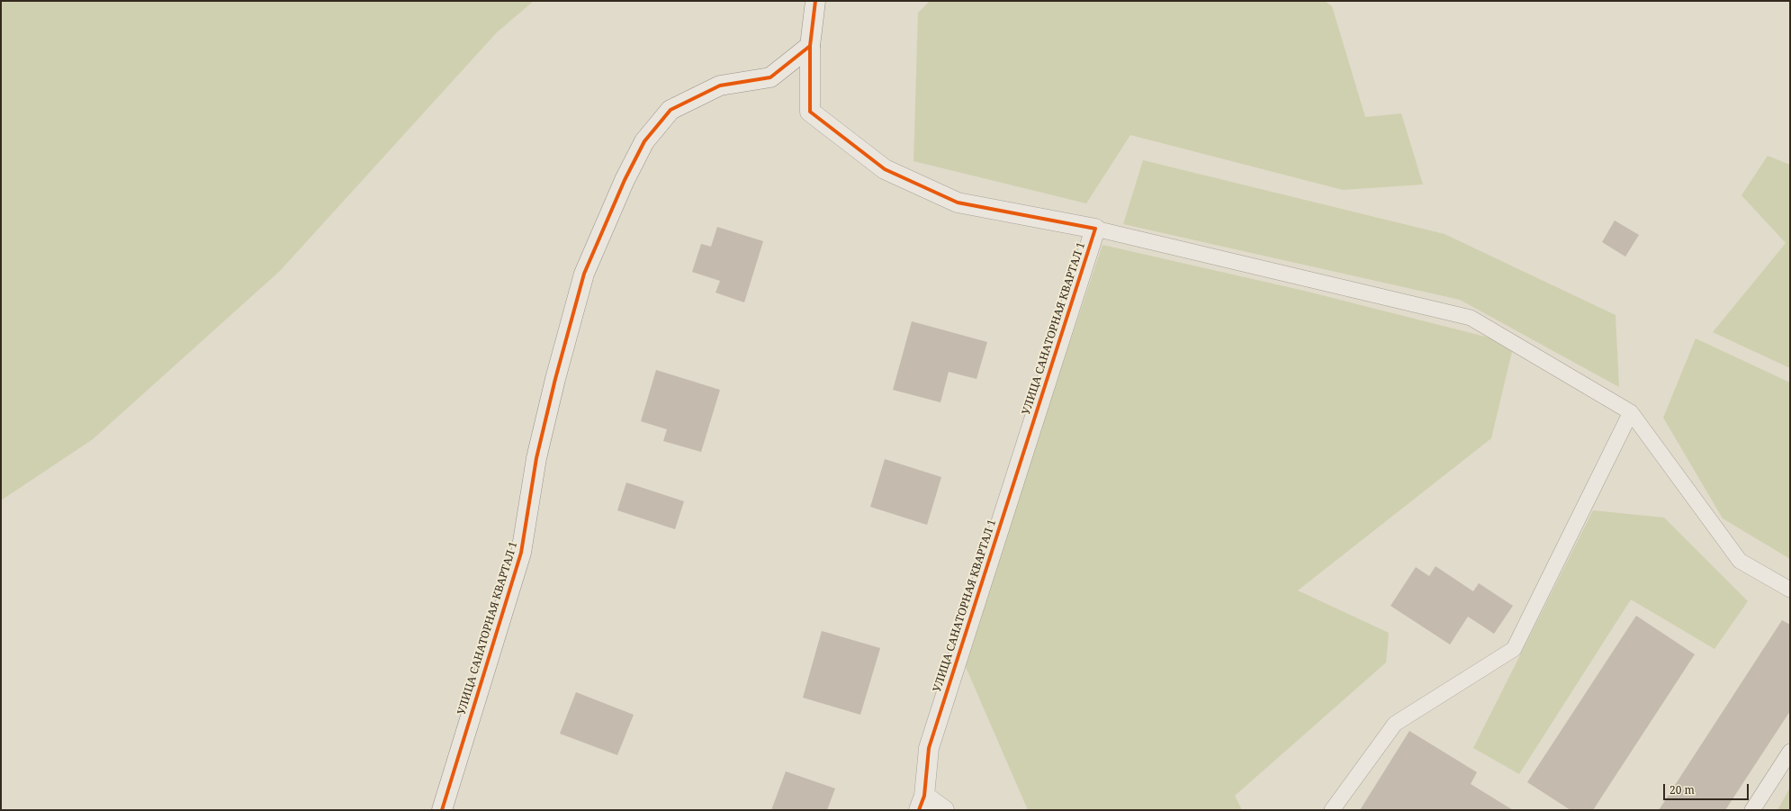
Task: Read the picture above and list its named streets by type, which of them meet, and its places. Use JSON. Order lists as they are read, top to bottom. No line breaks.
{"streets":{"street":["УЛИЦА САНАТОРНАЯ КВАРТАЛ 1"]},"scale_bar":"20 m"}
